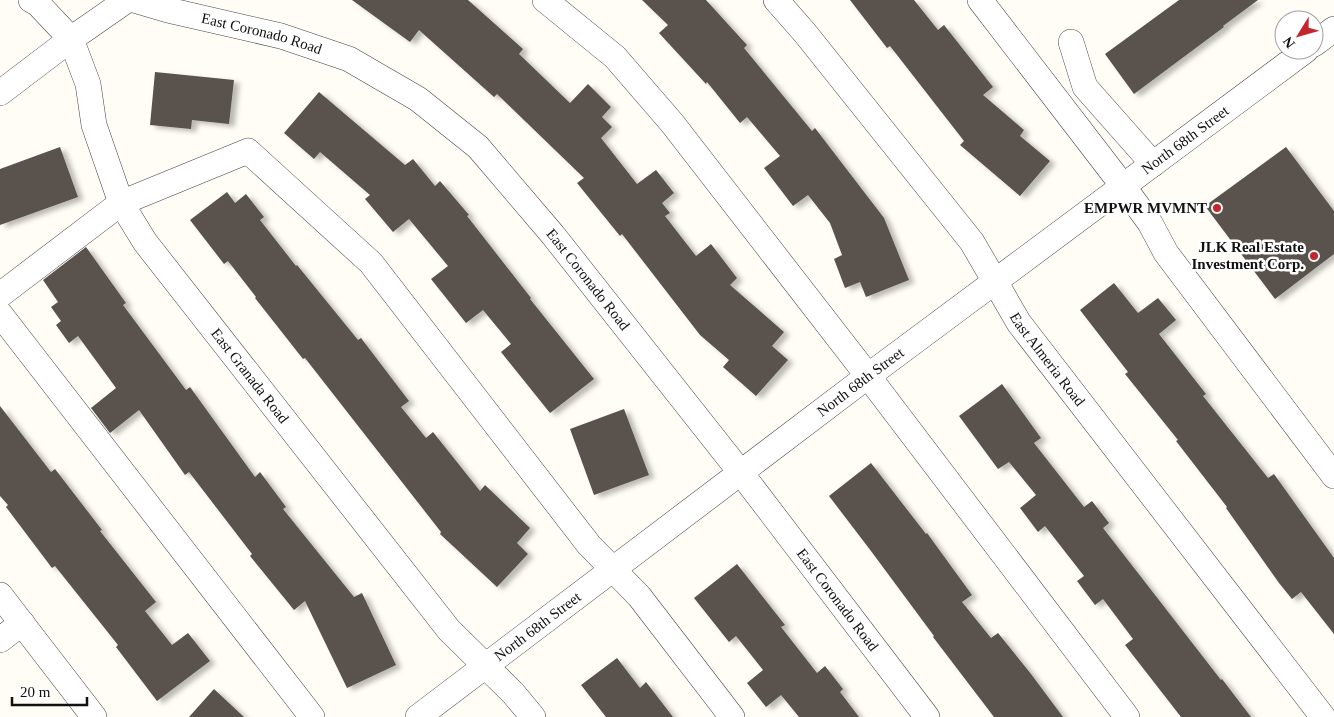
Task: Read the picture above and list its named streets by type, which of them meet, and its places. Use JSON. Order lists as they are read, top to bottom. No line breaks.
{"streets":{"street":["East Coronado Road","North 68th Street","East Almeria Road","East Granada Road"]},"crossings":[["East Coronado Road","North 68th Street"],["North 68th Street","East Almeria Road"],["North 68th Street","East Granada Road"]],"places":["EMPWR MVMNT","JLK Real Estate Investment Corp."],"scale_bar":"20 m","north":"bottom left"}
